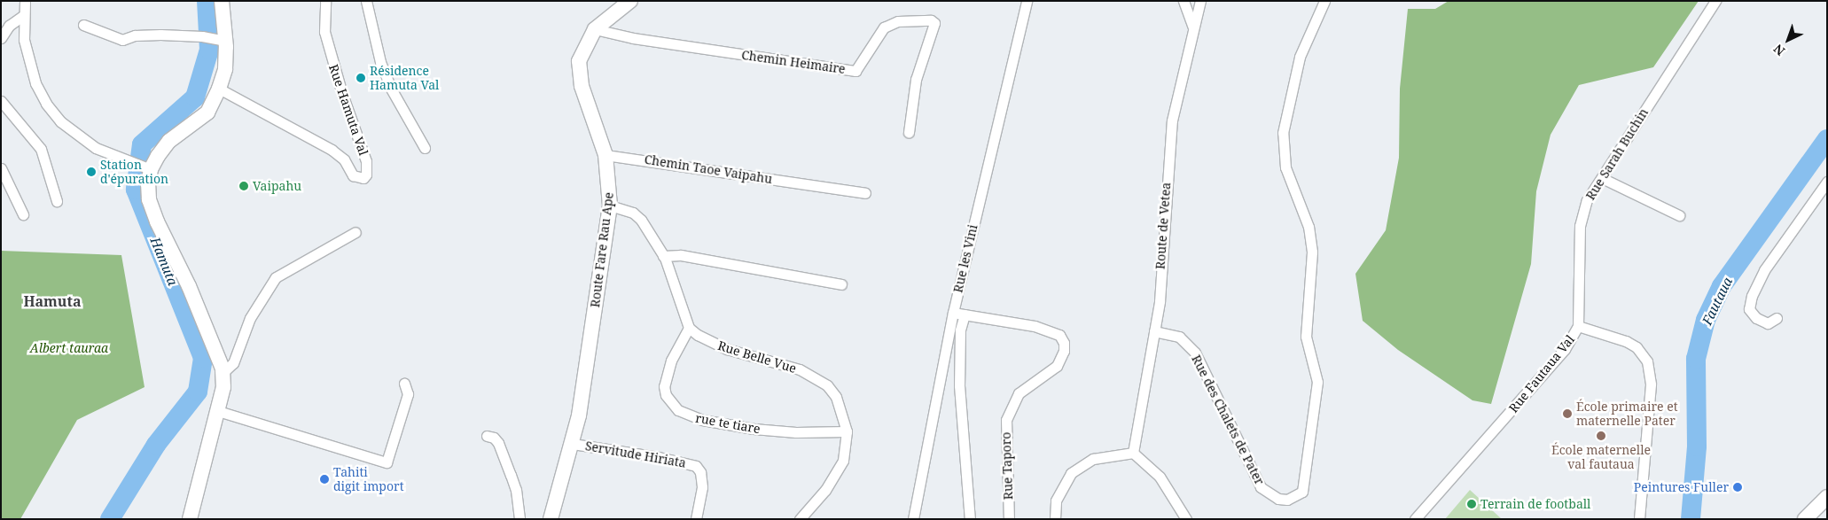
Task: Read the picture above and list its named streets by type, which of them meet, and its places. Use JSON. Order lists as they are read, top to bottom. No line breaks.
{"streets":{"main road":["Route Fare Rau Ape"],"street":["Chemin Heimaire","Rue Hamuta Val","Rue Sarah Buchin","Chemin Taoe Vaipahu","Route de Vetea","Rue les Vini","Rue Belle Vue","Rue Fautaua Val","Rue des Chalets de Pater","rue te tiare","Servitude Hiriata","Rue Taporo"]},"crossings":[["Chemin Heimaire","Route Fare Rau Ape"],["Rue Sarah Buchin","Rue Fautaua Val"],["Chemin Taoe Vaipahu","Route Fare Rau Ape"],["Route de Vetea","Rue des Chalets de Pater"],["Route Fare Rau Ape","Servitude Hiriata"],["Rue les Vini","Rue Taporo"],["Rue Belle Vue","rue te tiare"]],"districts":["Hamuta"],"water":["Hamuta","Fautaua"],"parks":["Albert tauraa"],"places":["Résidence Hamuta Val","Station d'épuration","Vaipahu","École primaire et maternelle Pater","École maternelle val fautaua","Tahiti digit import","Peintures Fuller","Terrain de football"],"north":"bottom left"}
